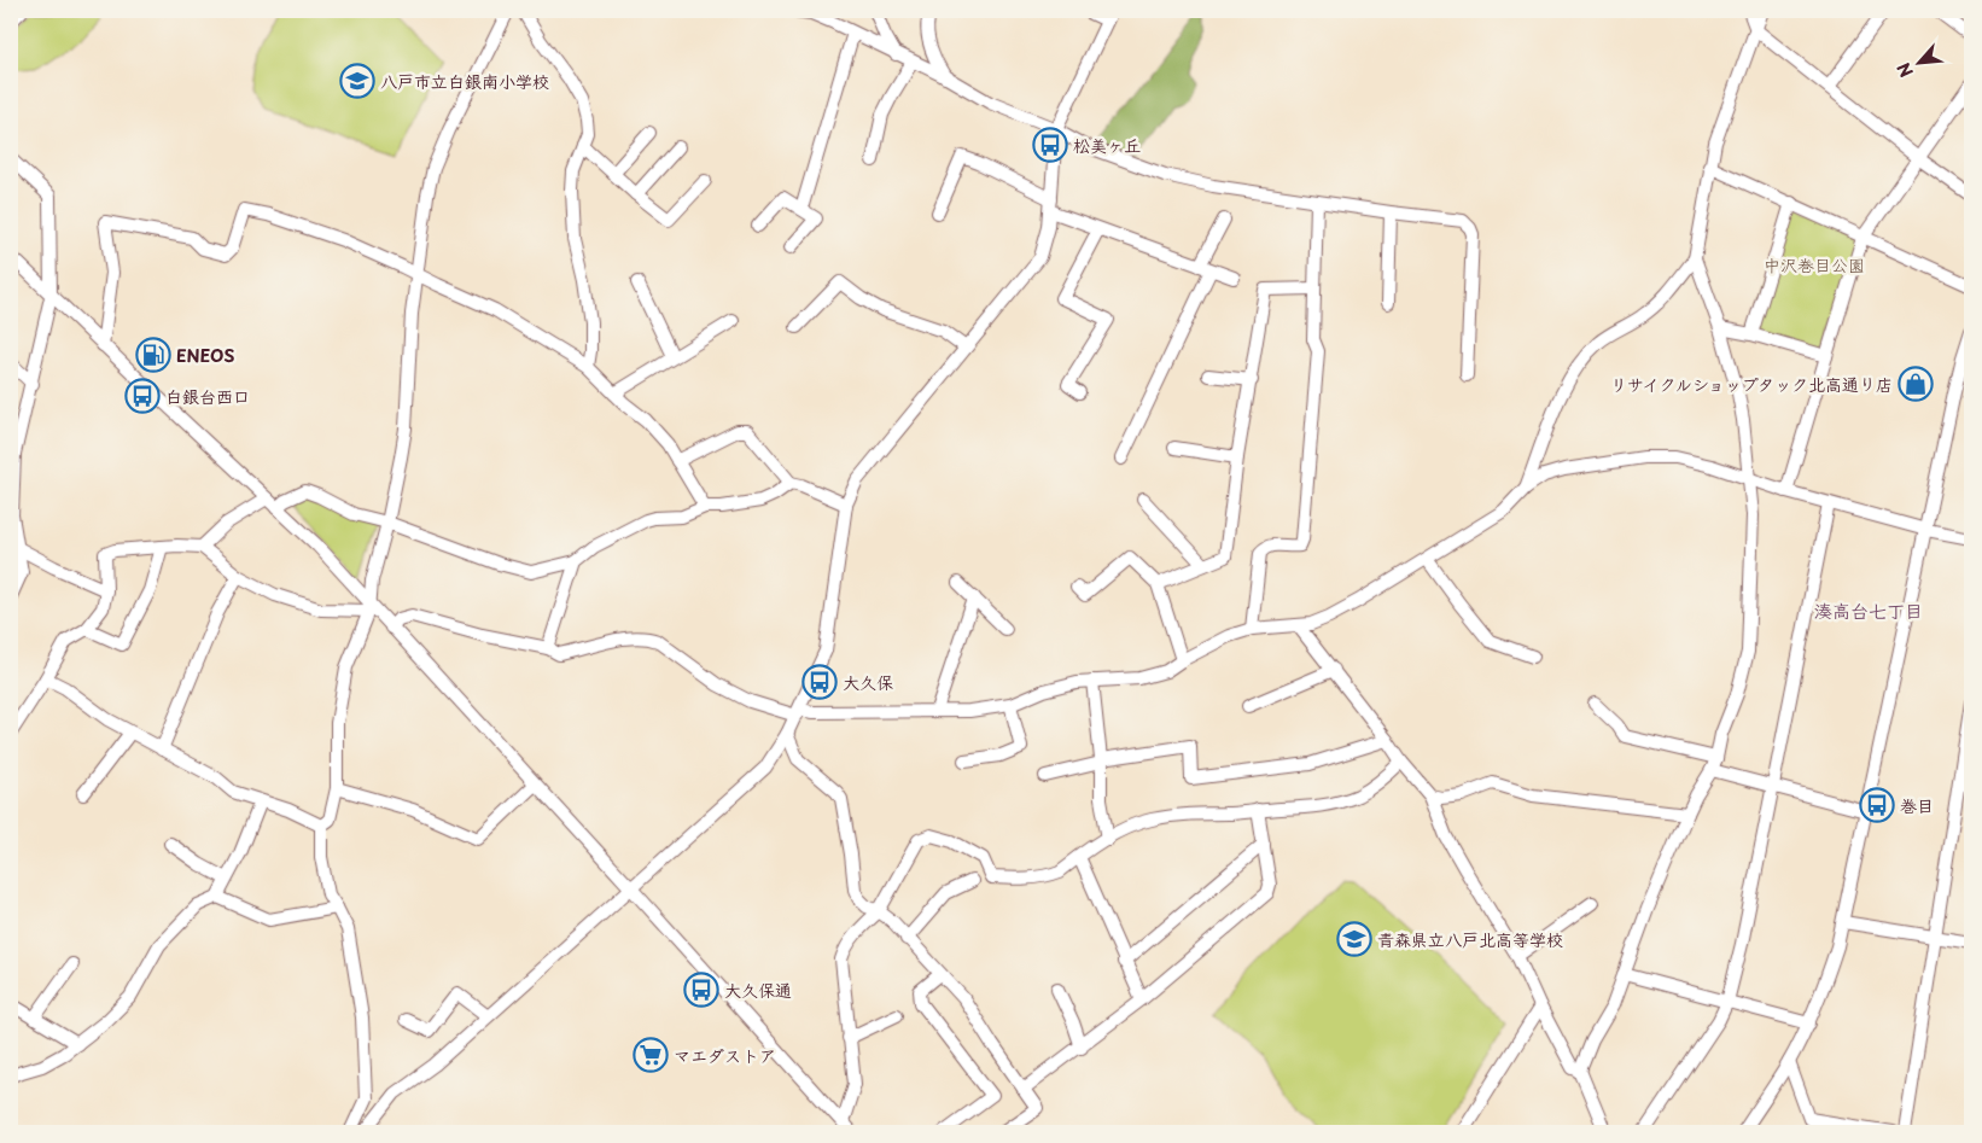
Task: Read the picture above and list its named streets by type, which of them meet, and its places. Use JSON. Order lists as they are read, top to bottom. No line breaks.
{"districts":["湊高台七丁目"],"parks":["中沢巻目公園"],"places":{"school or university":["八戸市立白銀南小学校","青森県立八戸北高等学校"],"bus stop":["松美ヶ丘","白銀台西口","大久保","巻目","大久保通"],"fuel station":["ENEOS"],"shop":["リサイクルショップタック北高通り店"],"supermarket":["マエダストア"]},"north":"bottom left"}
